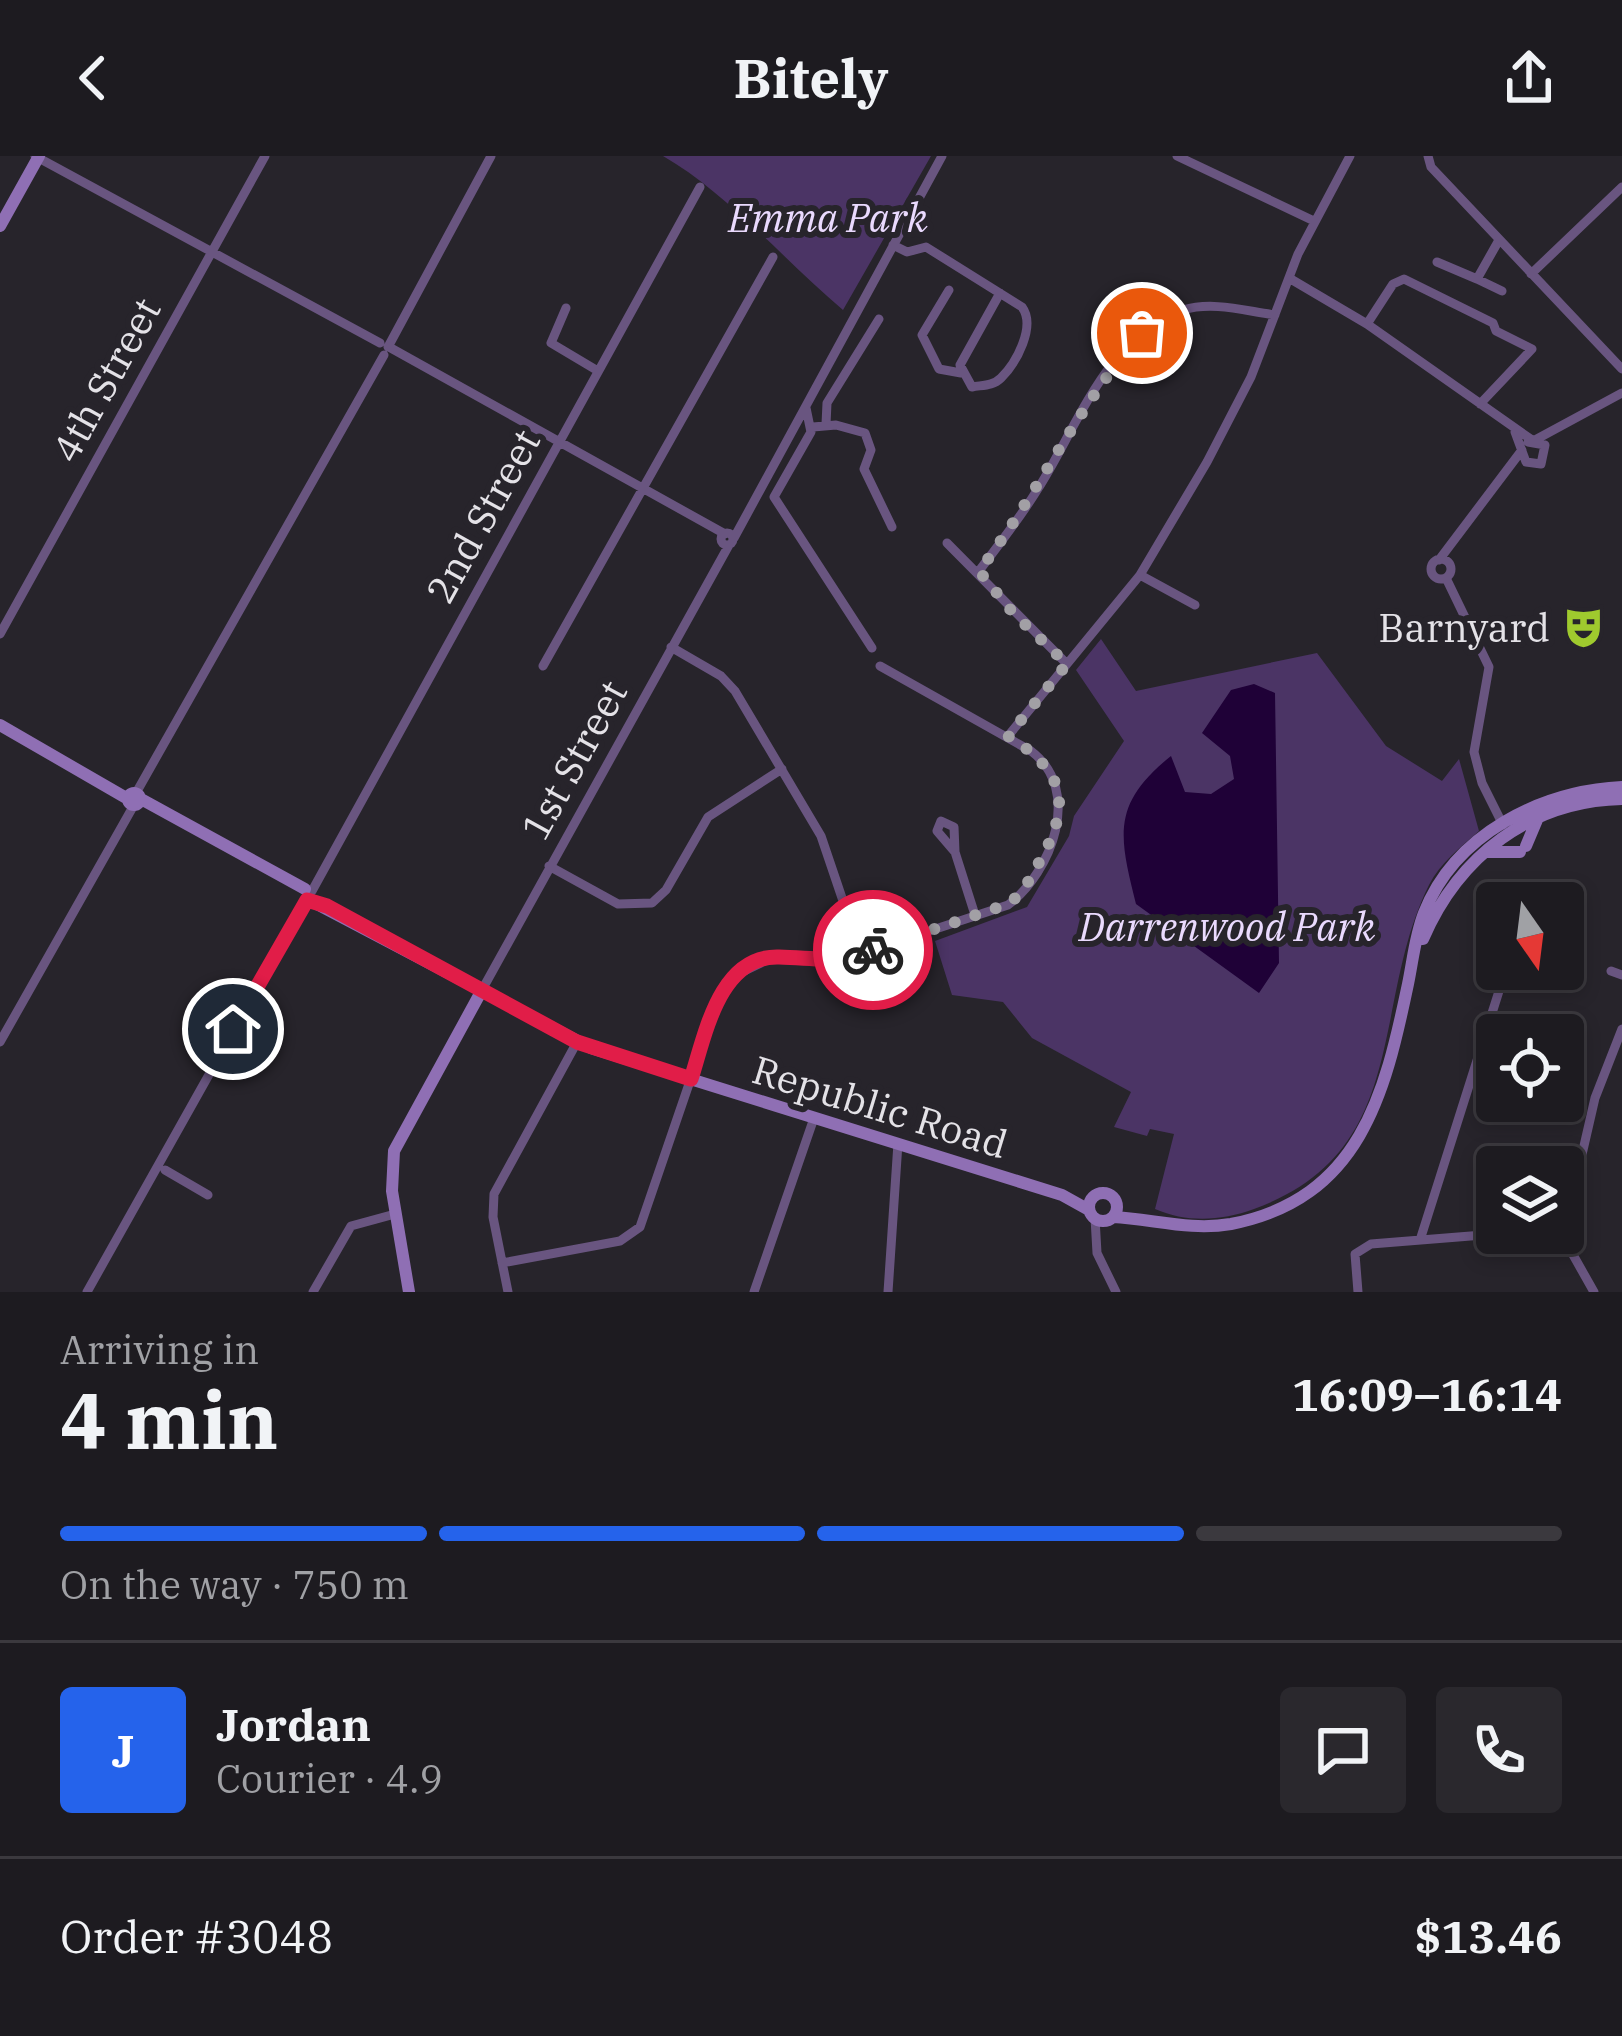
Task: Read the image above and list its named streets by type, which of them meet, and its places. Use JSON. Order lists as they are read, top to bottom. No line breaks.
{"streets":{"main road":["Republic Road"],"street":["4th Street","2nd Street","1st Street"]},"crossings":[["2nd Street","Republic Road"],["1st Street","Republic Road"]],"parks":["Emma Park","Darrenwood Park"],"places":{"theatre":["Barnyard"]},"north":"bottom","page":{"header":"Bitely","heading":["4 min","Arriving in","16:09–16:14"],"panel":["Jordan","Courier · 4.9","Order #3048","$13.46"],"bar":"On the way · 750 m","round":"J"}}
